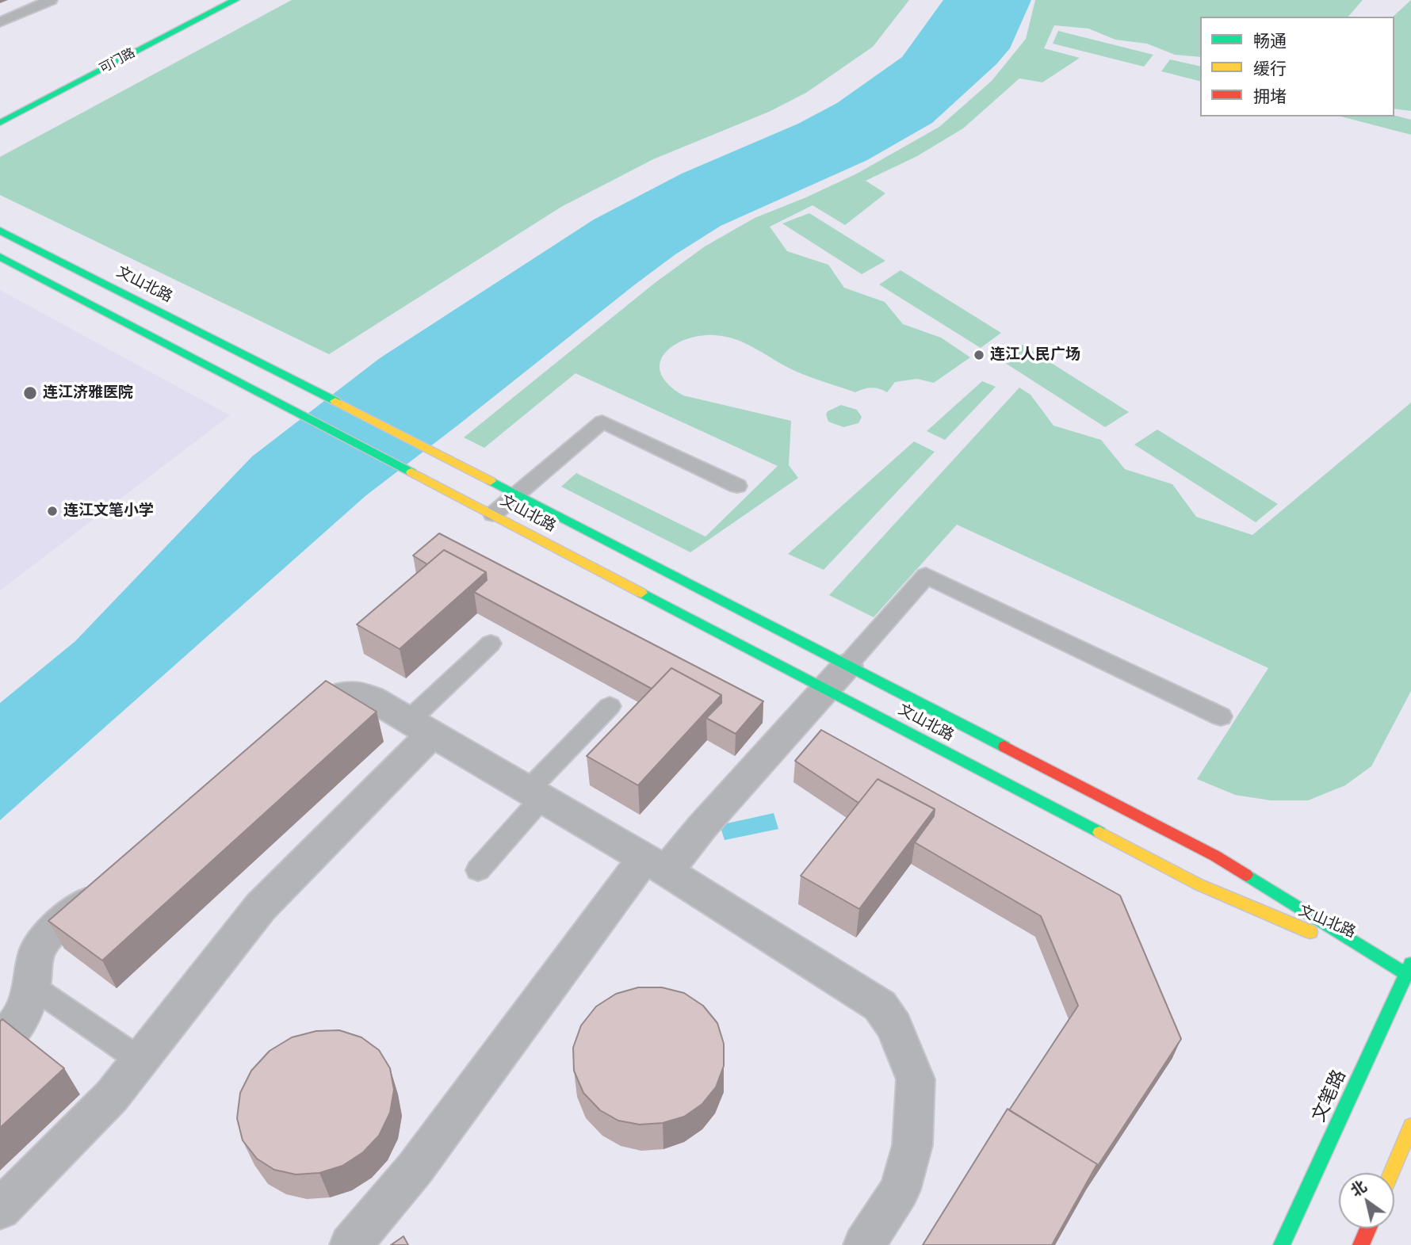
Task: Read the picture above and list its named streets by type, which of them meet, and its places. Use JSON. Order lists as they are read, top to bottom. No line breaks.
{"streets":{"main road":["可门路","文山北路","文笔路"]},"crossings":[["文山北路","文笔路"]],"places":["连江人民广场","连江济雅医院","连江文笔小学"],"legend":["畅通","缓行","拥堵"],"north":"top left"}
